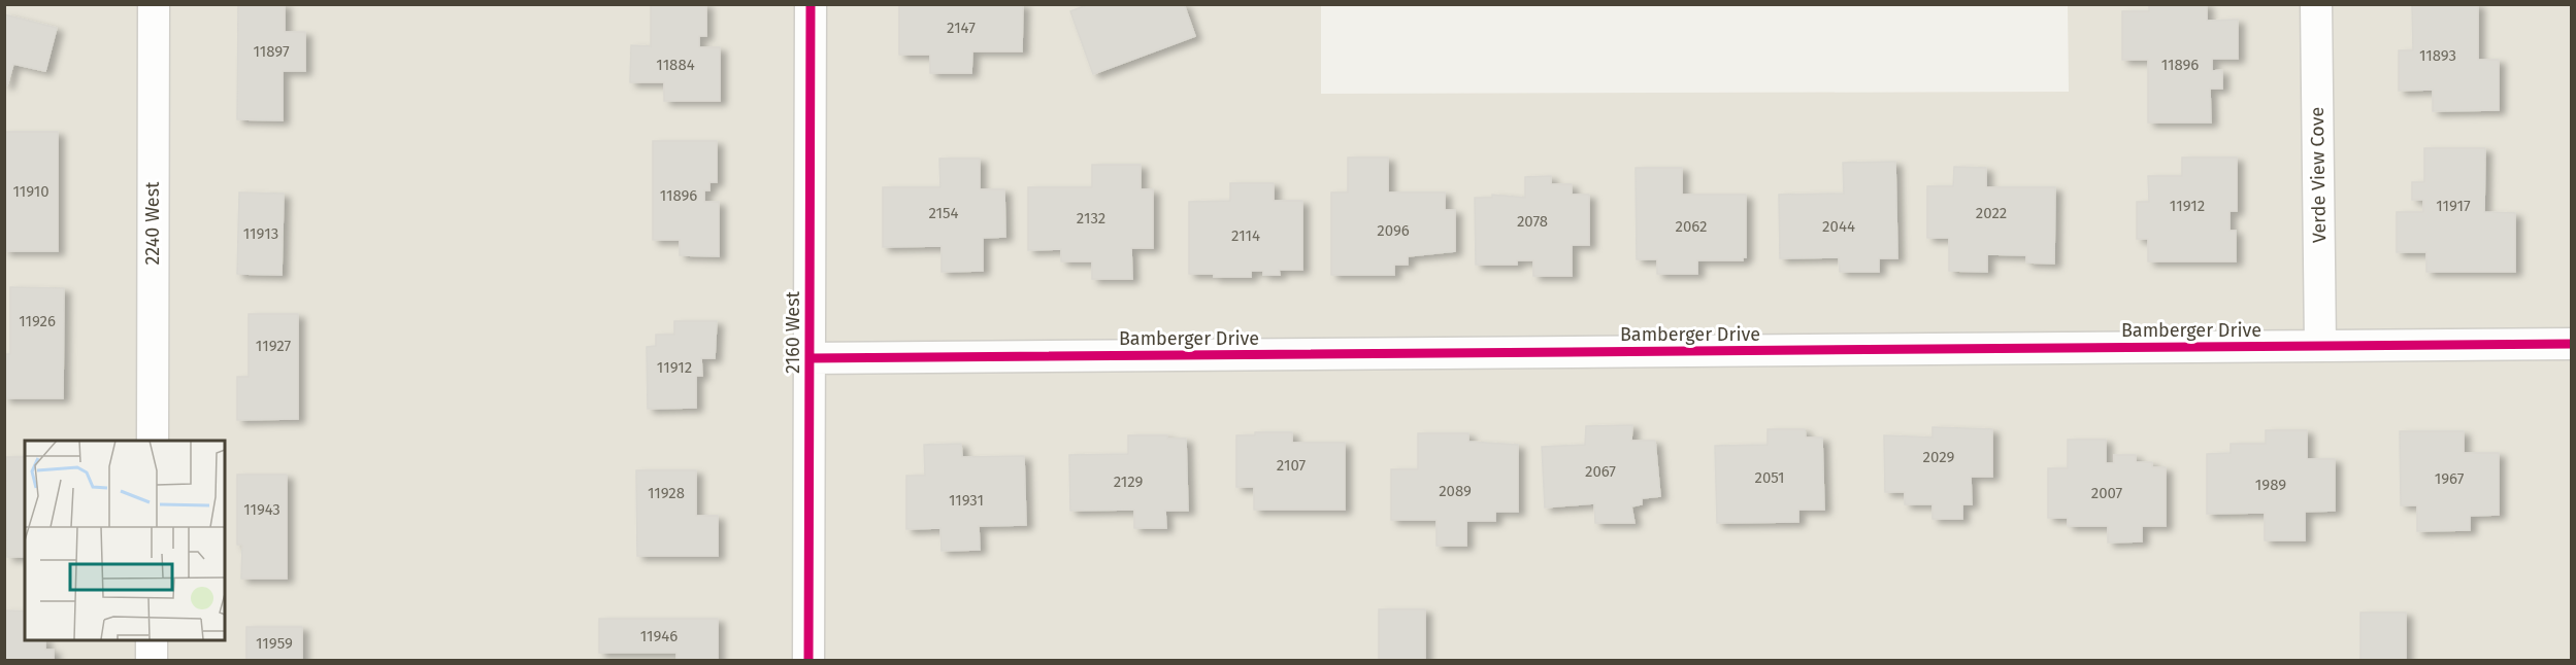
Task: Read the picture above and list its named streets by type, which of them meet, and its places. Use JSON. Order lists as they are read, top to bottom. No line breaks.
{"streets":{"street":["Verde View Cove","2240 West","Bamberger Drive","2160 West"]},"crossings":[["Verde View Cove","Bamberger Drive"],["Bamberger Drive","2160 West"]],"house_numbers":["2147","11897","11893","11884","11896","11910","11896","11912","11917","2154","2022","2132","2078","2062","2044","2096","11913","2114","11926","11927","11912","2029","2107","2067","2051","1967","2129","1989","2089","11928","2007","11931","11943","11946","11959"]}
